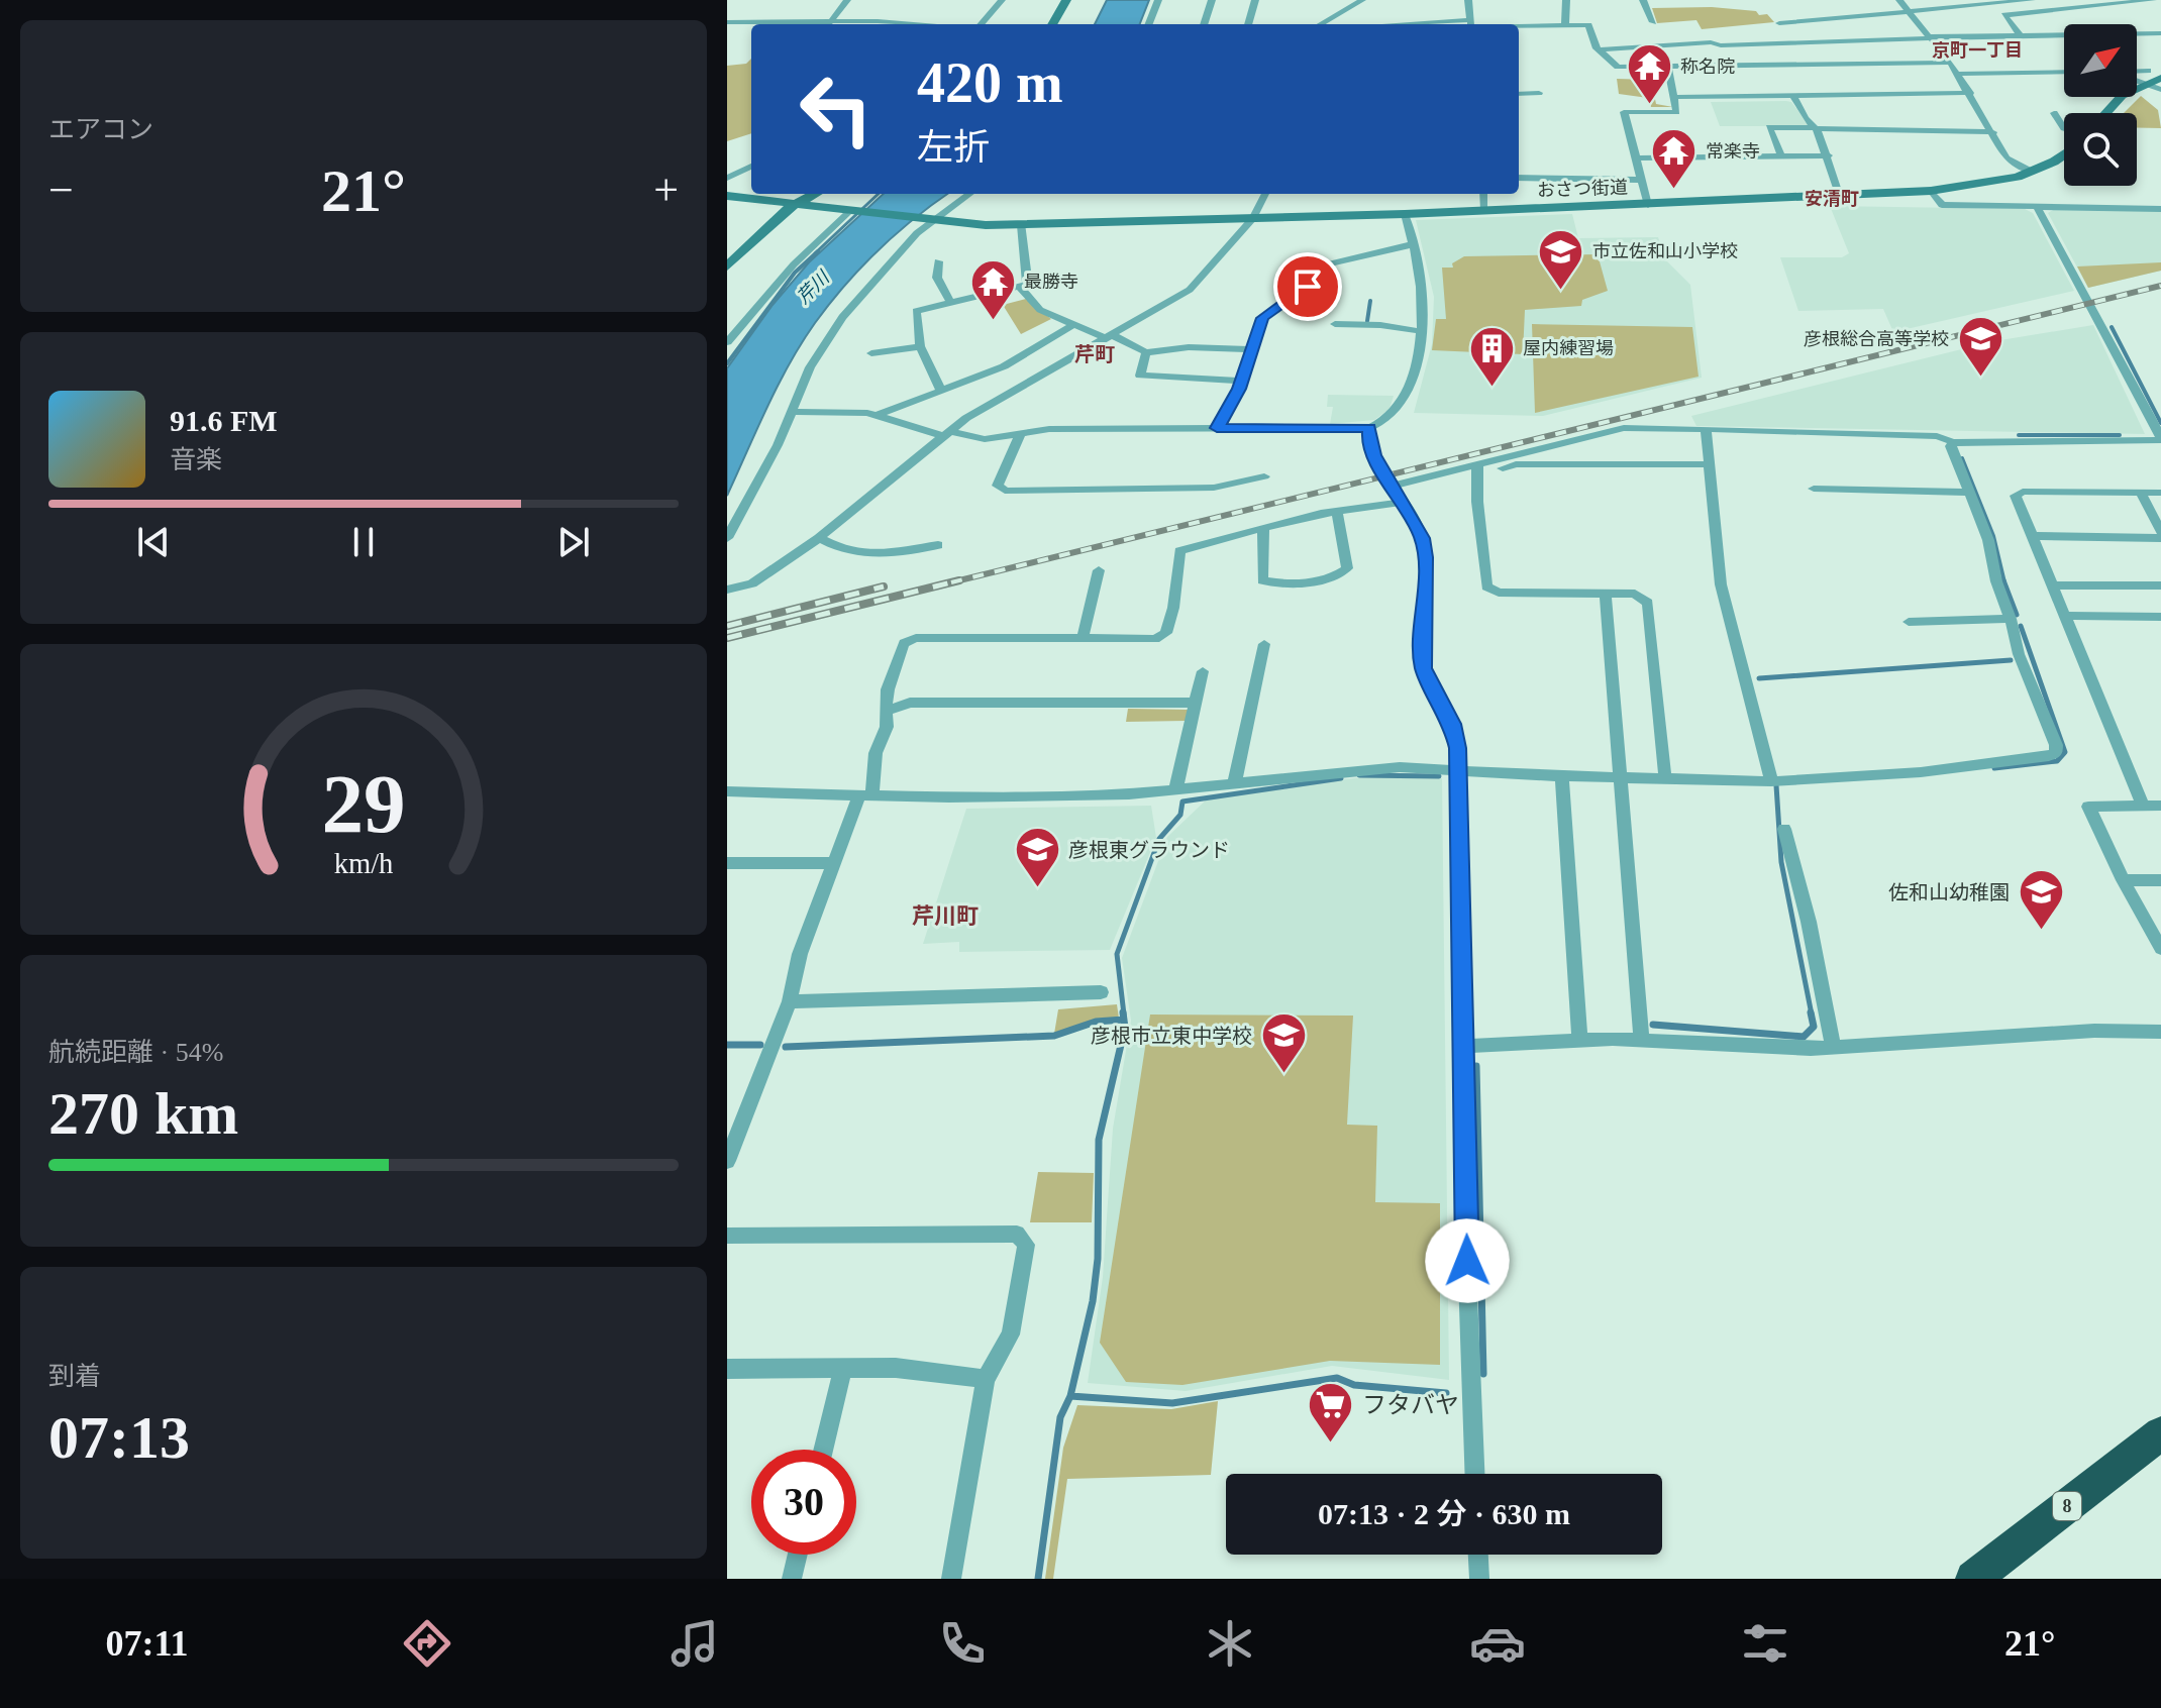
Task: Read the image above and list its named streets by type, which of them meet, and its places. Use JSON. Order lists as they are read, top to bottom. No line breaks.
{"streets":{"highway":["8"],"street":["おさつ街道"]},"districts":["京町一丁目","安清町","芹町","芹川町"],"water":["芹川"],"places":{"temple":["称名院","常楽寺","最勝寺"],"school or university":["市立佐和山小学校","彦根総合高等学校","彦根東グラウンド","佐和山幼稚園","彦根市立東中学校"],"building":["屋内練習場"],"supermarket":["フタバヤ"]},"north":"top right","page":{"tile":["エアコン",["航続距離 · 54%","270 km"],["到着","07:13"]],"turn":["420 m","左折"],"heat":["−","21°","+"],"song":["91.6 FM","音楽"],"limit":"30","trip":"07:13 · 2 分 · 630 m","tabs":["07:11","21°"],"gauge":["29","km/h"]}}
